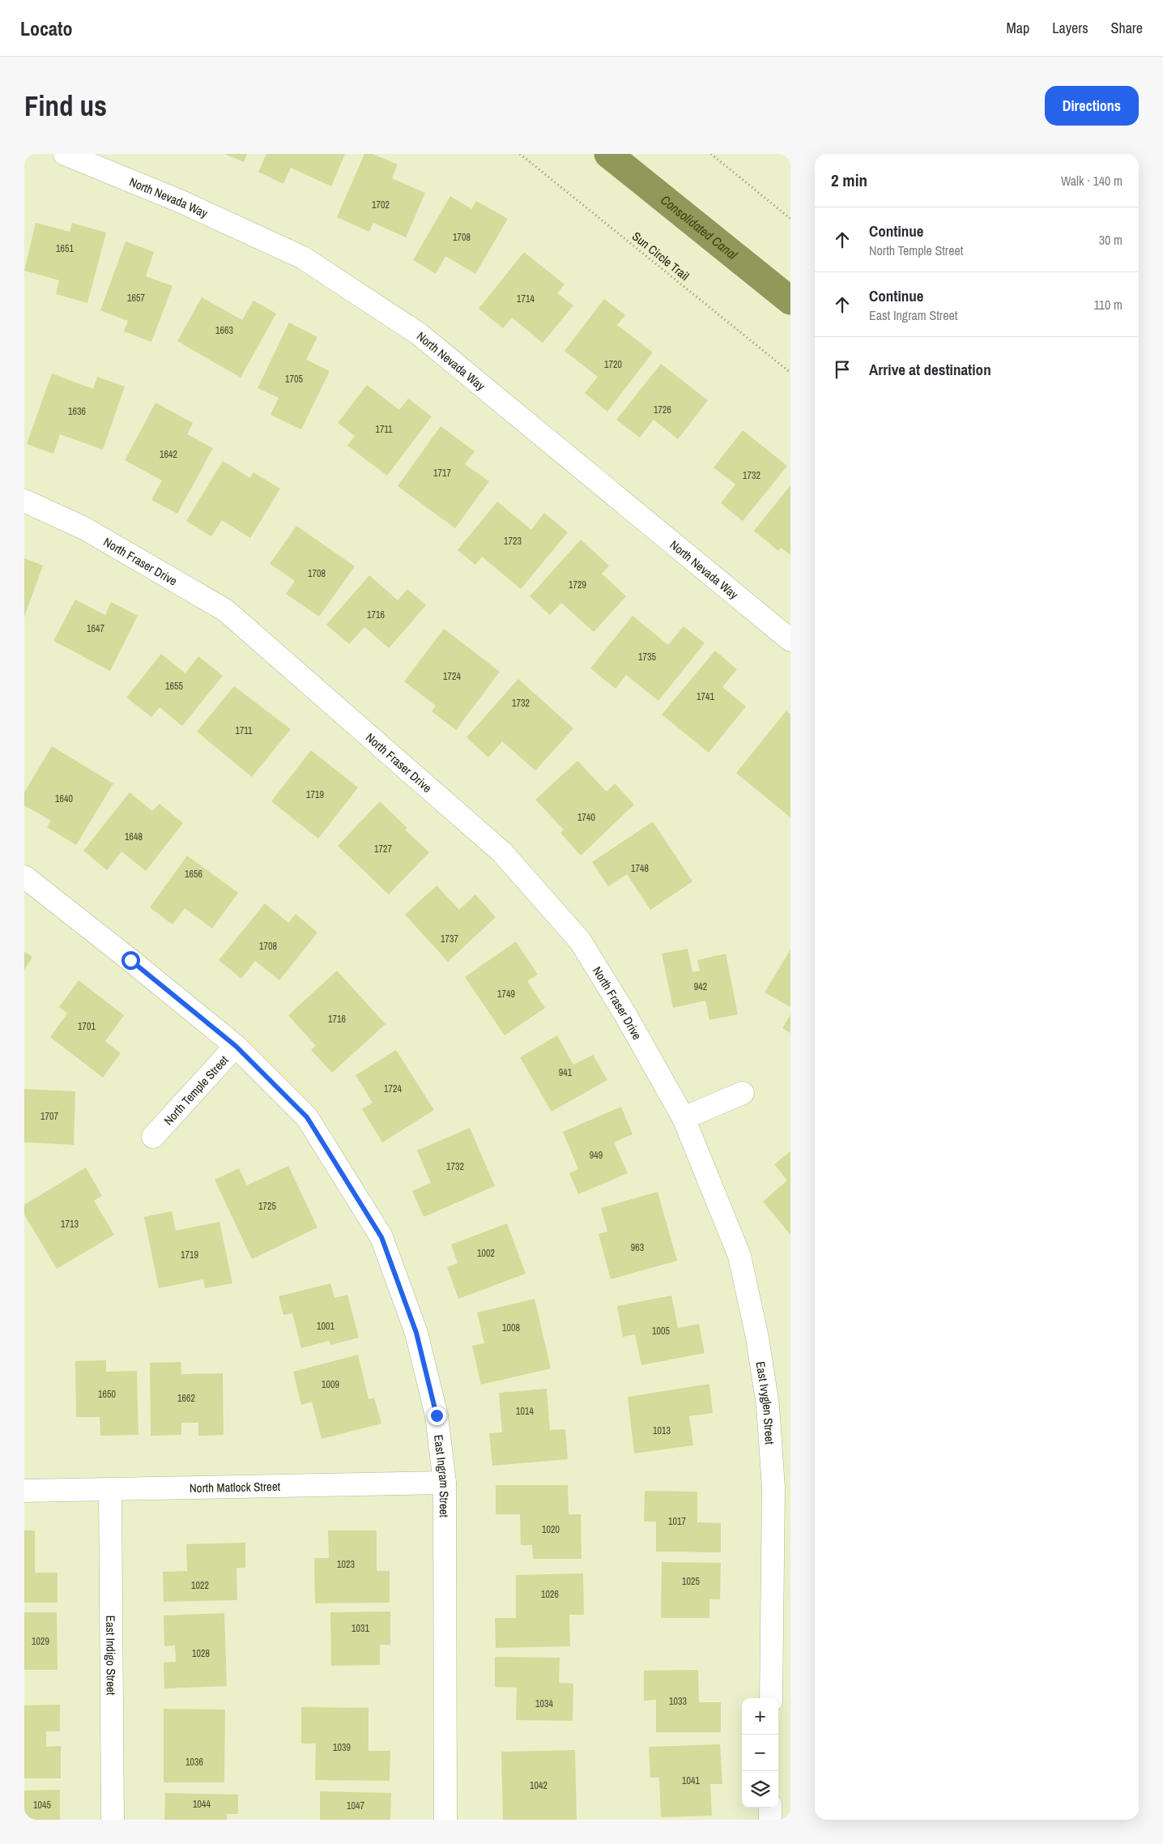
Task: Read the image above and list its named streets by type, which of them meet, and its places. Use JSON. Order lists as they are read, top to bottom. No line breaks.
{"streets":{"street":["North Nevada Way","North Fraser Drive","North Temple Street","East Ivyglen Street","East Ingram Street","North Matlock Street","East Indigo Street"],"path":["Sun Circle Trail"]},"crossings":[["North Fraser Drive","East Ivyglen Street"],["North Temple Street","East Ingram Street"],["East Ingram Street","North Matlock Street"],["North Matlock Street","East Indigo Street"]],"water":["Consolidated Canal"],"house_numbers":["1702","1708","1651","1657","1714","1663","1720","1705","1726","1636","1711","1642","1717","1732","1723","1708","1729","1716","1647","1735","1724","1655","1741","1732","1711","1719","1640","1740","1648","1727","1748","1656","1737","1708","942","1749","1716","1701","941","1724","1707","949","1732","1725","1713","963","1002","1719","1001","1008","1005","1009","1650","1662","1014","1013","1017","1020","1023","1025","1022","1026","1031","1029","1028","1033","1034","1039","1036","1041","1042","1044","1045","1047"],"page":{"header":"Locato","nav":["Map","Layers","Share"],"buttons":"Directions","title":"Find us","heading":["2 min","Walk · 140 m"],"list":[["Continue","North Temple Street","30 m"],["Continue","East Ingram Street","110 m"],"Arrive at destination"],"map_buttons":["+","−"]}}
